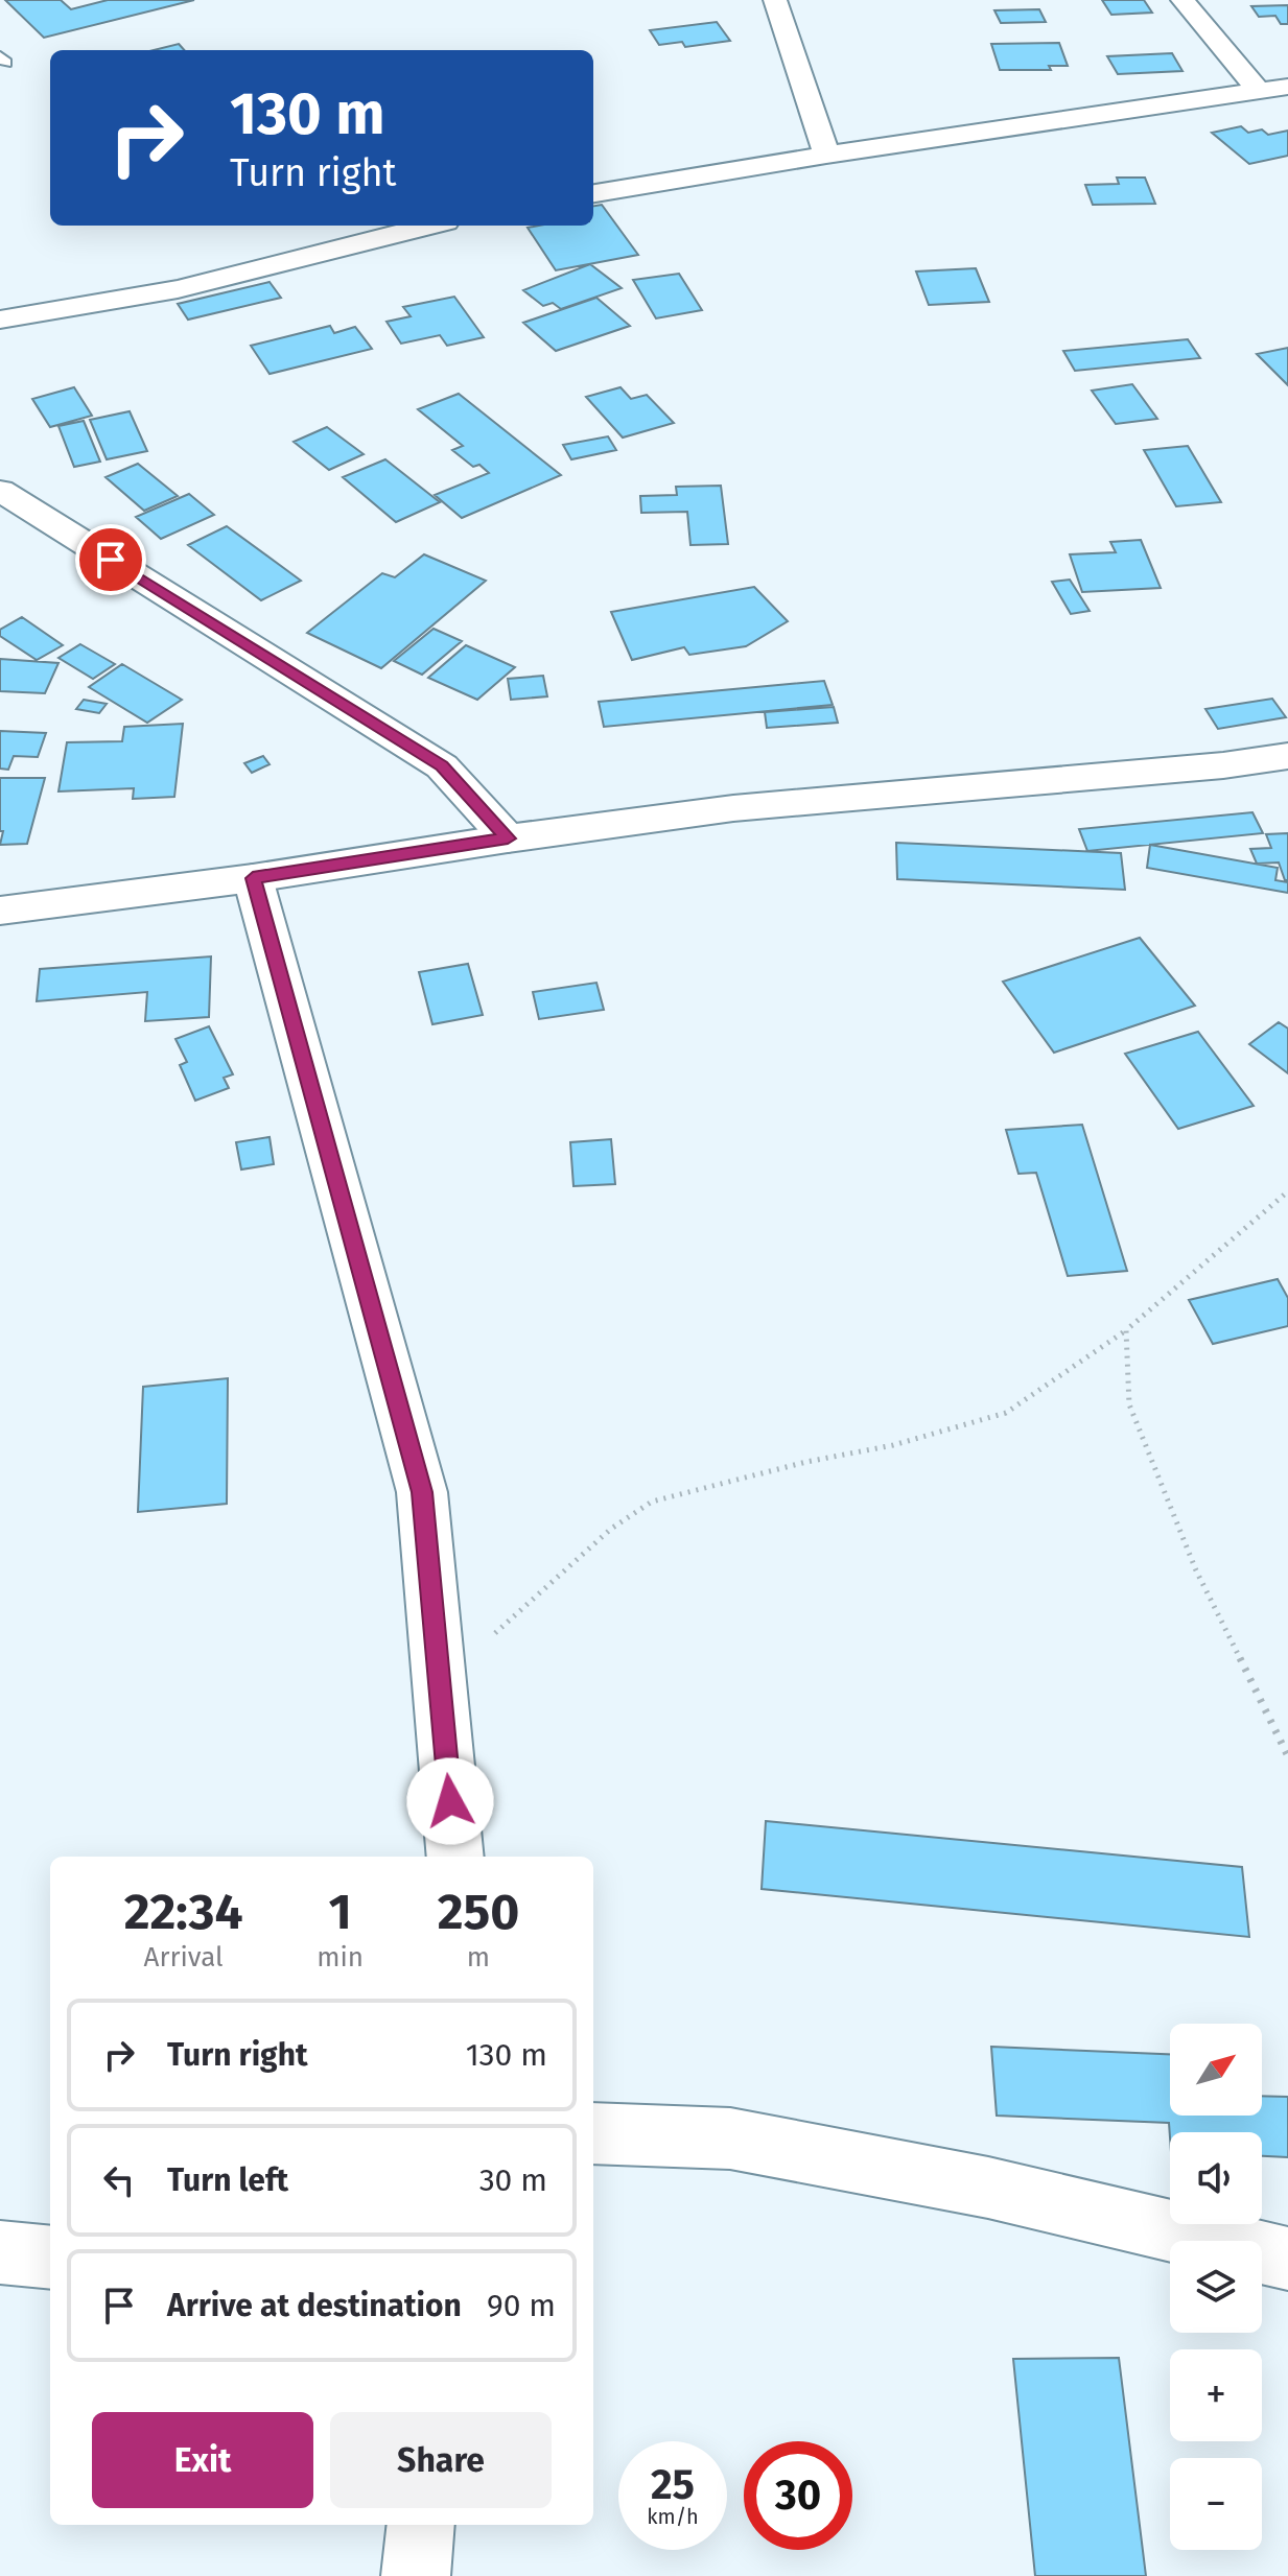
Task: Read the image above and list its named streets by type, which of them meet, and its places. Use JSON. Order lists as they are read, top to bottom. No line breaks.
{"north":"top right","page":{"turn":["130 m","Turn right"],"eta":["22:34","Arrival","1","min","250","m"],"list":[{"name":"Turn right","value":"130 m"},{"name":"Turn left","value":"30 m"},{"name":"Arrive at destination","value":"90 m"}],"map_buttons":["+","−"],"buttons":["Exit","Share"],"speed":"25 km/h","limit":"30"}}
